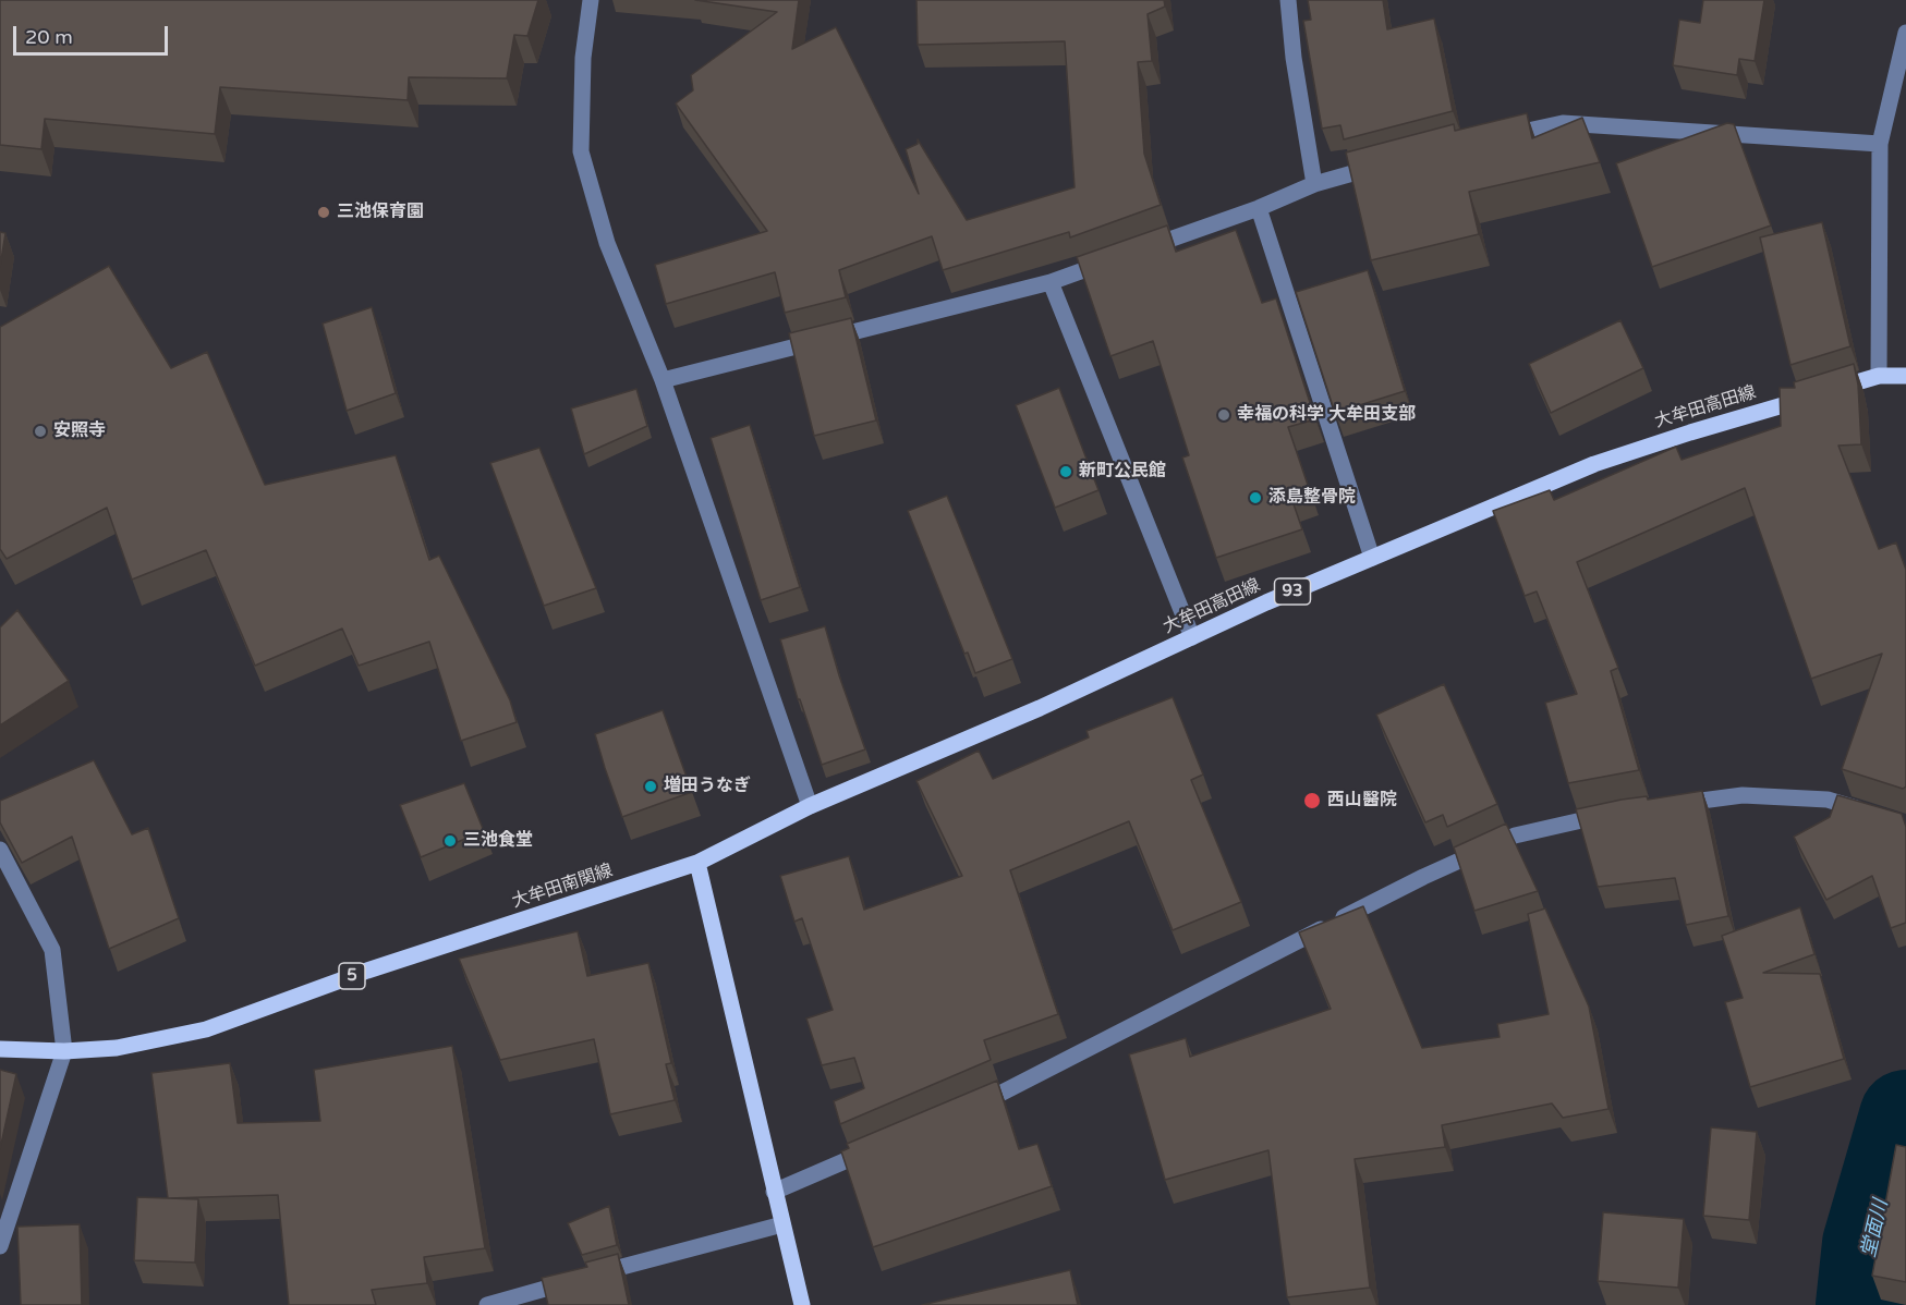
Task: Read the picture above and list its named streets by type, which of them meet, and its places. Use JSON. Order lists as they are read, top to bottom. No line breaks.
{"streets":{"main road":["大牟田高田線","93","大牟田南関線","5"]},"crossings":[["大牟田高田線","大牟田南関線"]],"water":["堂面川"],"places":["三池保育園","幸福の科学 大牟田支部","安照寺","新町公民館","添島整骨院","増田うなぎ","西山醫院","三池食堂"],"scale_bar":"20 m"}
